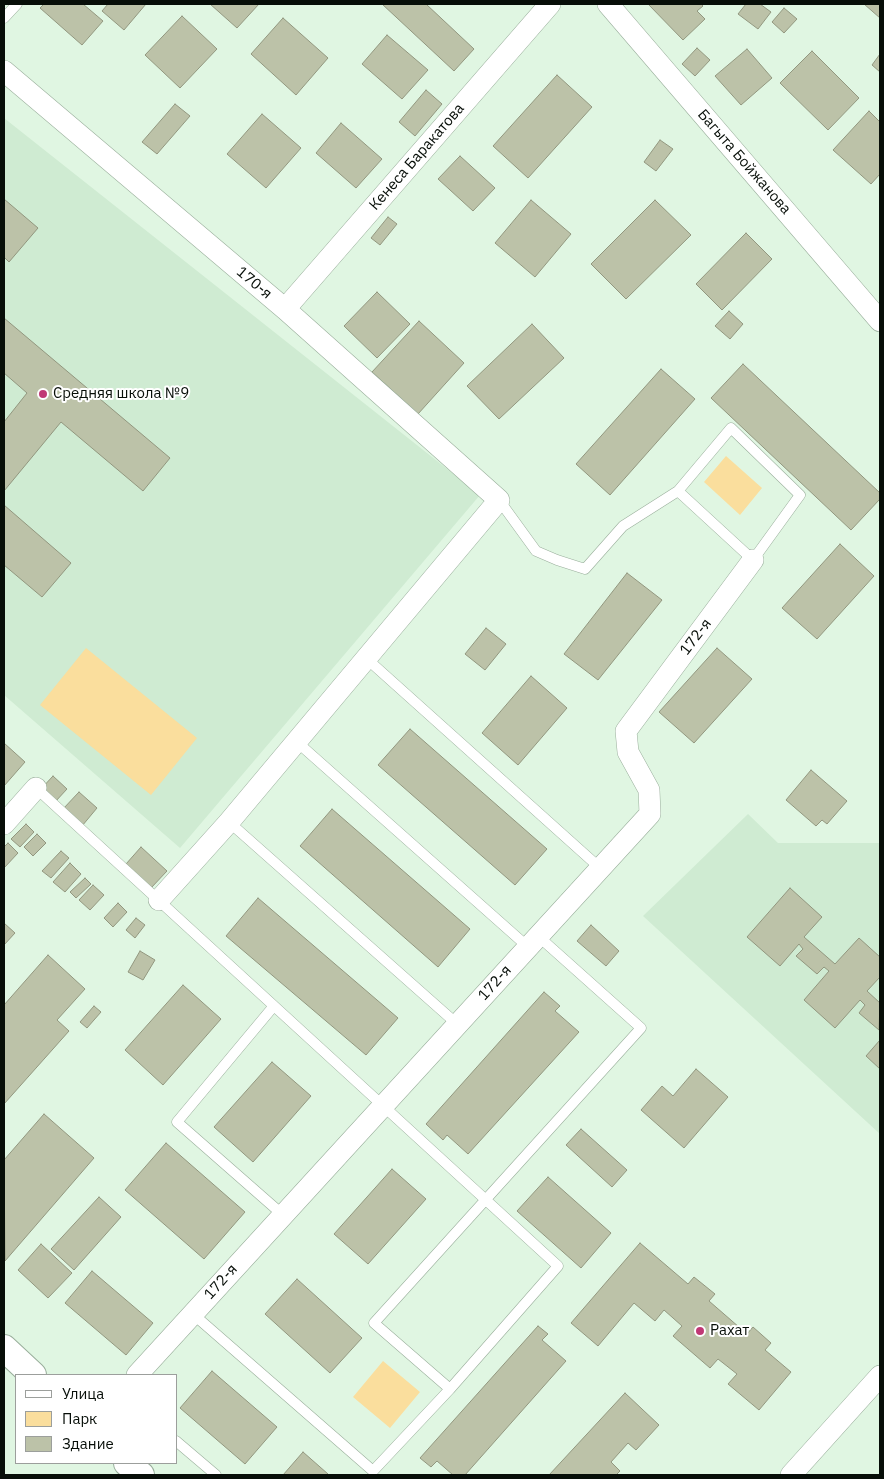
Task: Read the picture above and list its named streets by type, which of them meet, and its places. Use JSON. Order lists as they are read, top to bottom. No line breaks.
{"streets":{"street":["Кенеса Баракатова","Багыта Бойжанова","170-я","172-я"]},"crossings":[["Кенеса Баракатова","170-я"]],"places":["Средняя школа №9","Рахат"],"legend":["Улица","Парк","Здание"]}
